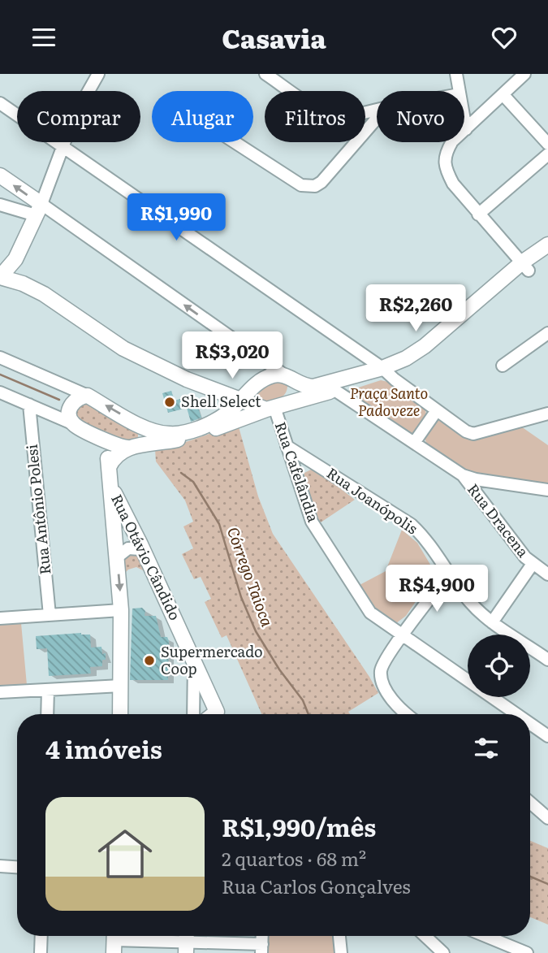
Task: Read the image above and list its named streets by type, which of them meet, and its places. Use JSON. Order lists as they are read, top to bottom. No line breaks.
{"streets":{"main road":["Rua Otávio Cândido"],"street":["Rua Cafelândia","Rua Joanópolis","Rua Antônio Polesi","Rua Dracena"]},"crossings":[["Rua Cafelândia","Rua Joanópolis"]],"water":["Córrego Taioca"],"parks":["Praça Santo Padoveze"],"places":["Shell Select","Supermercado Coop"],"page":{"header":"Casavia","chip":["Comprar","Alugar","Filtros","Novo"],"price":["R$1,990","R$2,260","R$3,020","R$4,900"],"heading":"4 imóveis","list":[{"name":"R$1,990/mês","note":"2 quartos · 68 m² · Rua Carlos Gonçalves"}]}}
